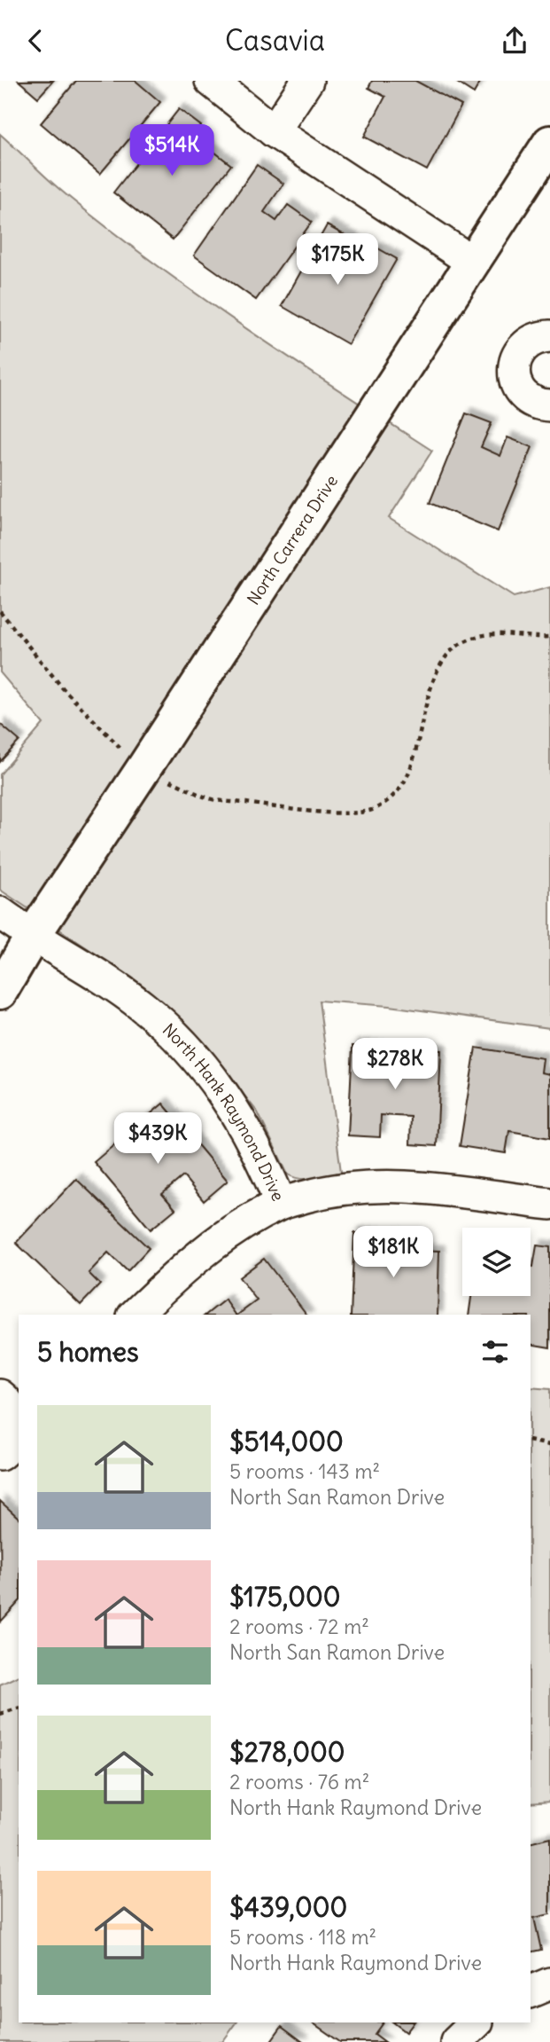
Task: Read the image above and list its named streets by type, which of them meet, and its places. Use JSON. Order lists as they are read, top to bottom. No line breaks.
{"streets":{"street":["North Carrera Drive","North Hank Raymond Drive"]},"crossings":[["North Carrera Drive","North Hank Raymond Drive"]],"page":{"header":"Casavia","price":["$514K","$175K","$278K","$439K","$181K"],"heading":"5 homes","list":[{"name":"$514,000","note":"5 rooms · 143 m² · North San Ramon Drive"},{"name":"$175,000","note":"2 rooms · 72 m² · North San Ramon Drive"},{"name":"$278,000","note":"2 rooms · 76 m² · North Hank Raymond Drive"},{"name":"$439,000","note":"5 rooms · 118 m² · North Hank Raymond Drive"}]}}
